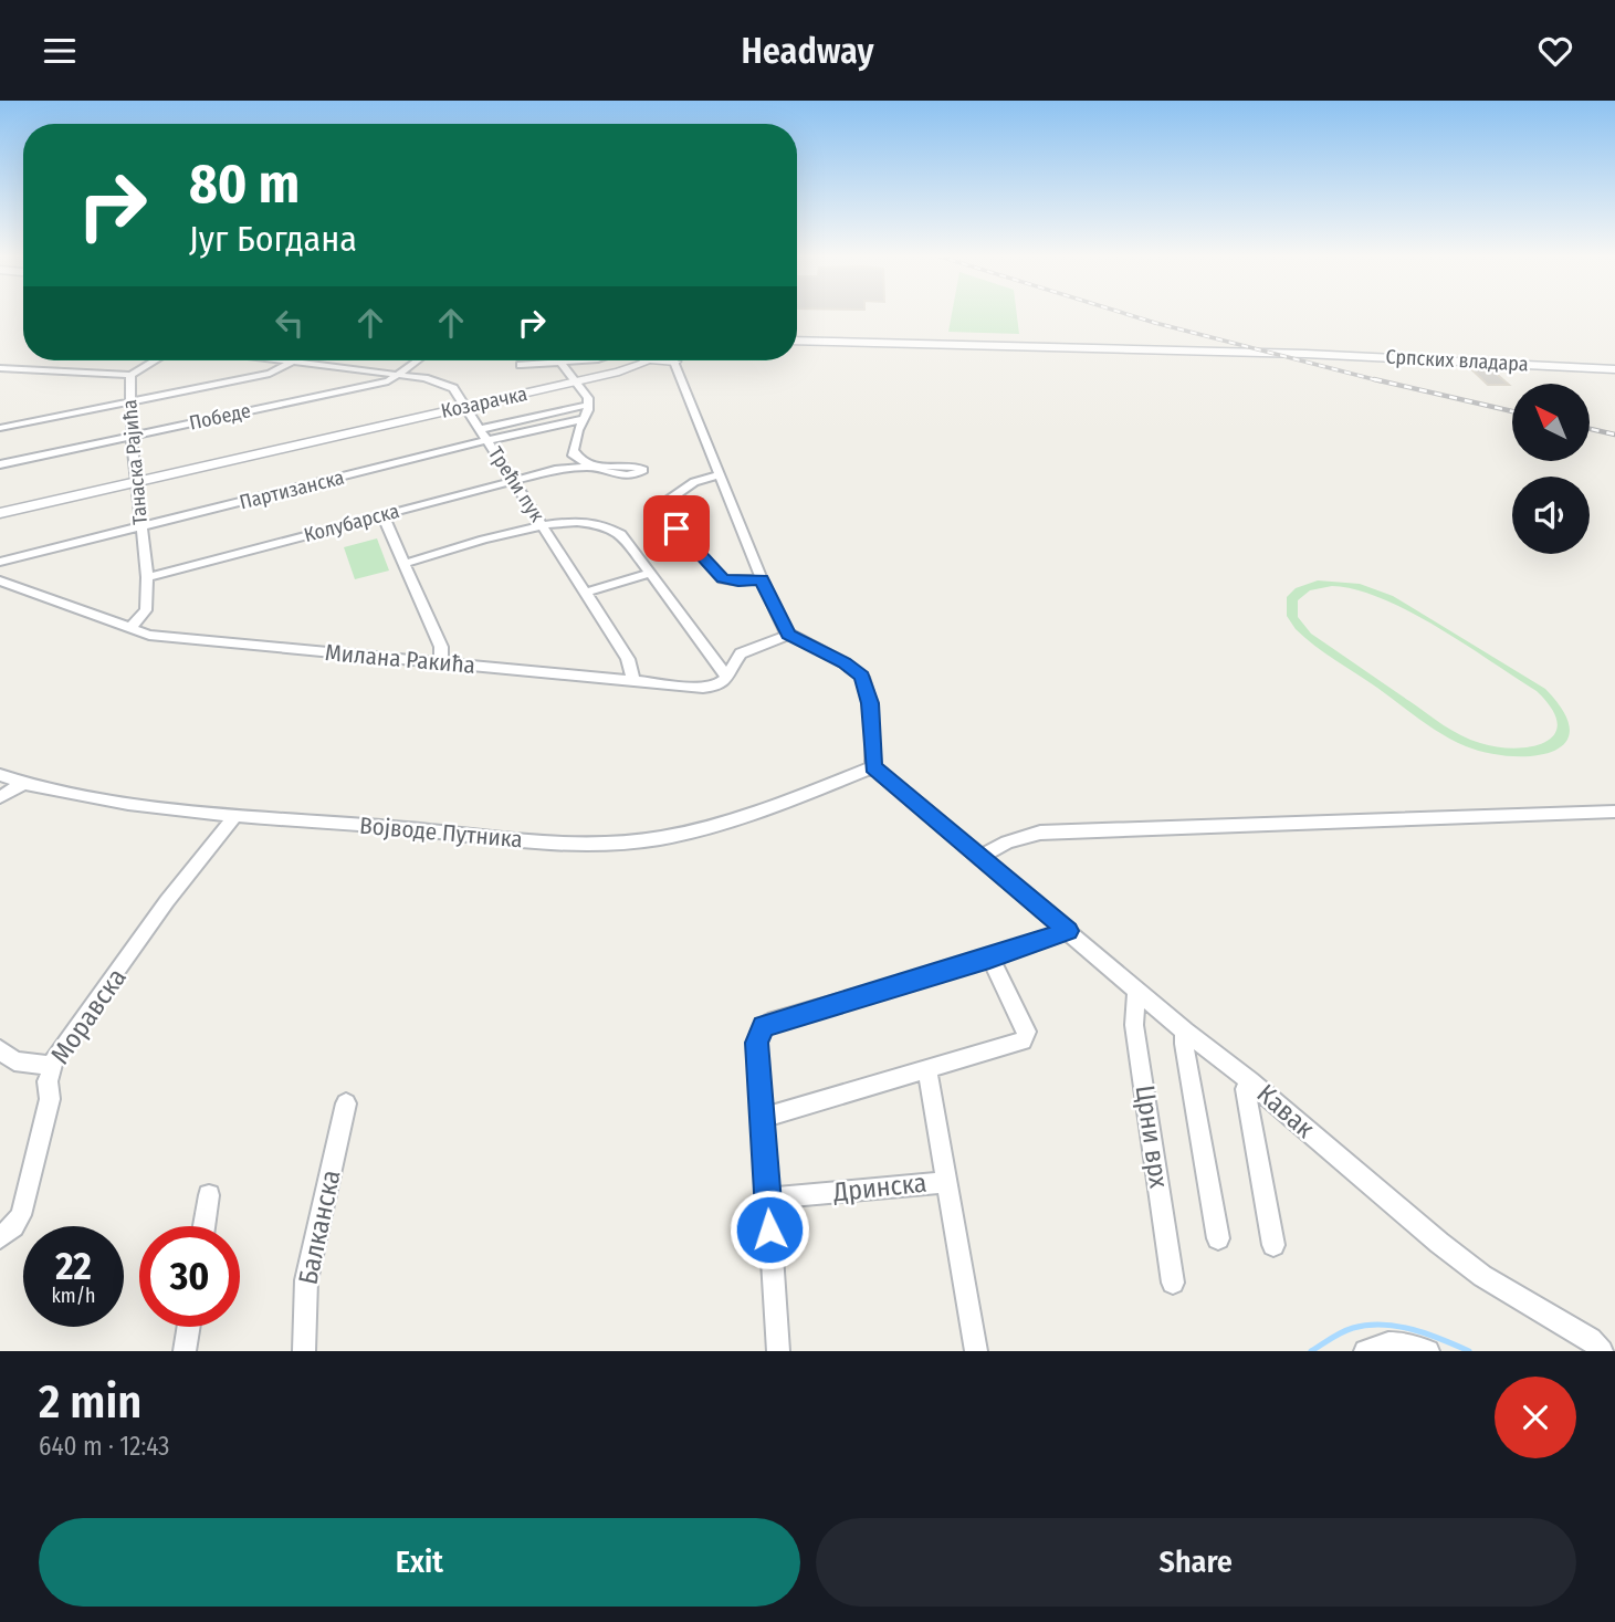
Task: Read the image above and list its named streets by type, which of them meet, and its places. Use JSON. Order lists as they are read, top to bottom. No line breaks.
{"streets":{"main road":["Српских владара"],"street":["Козарачка","Победе","Танаска Рајића","Трећи пук","Партизанска","Колубарска","Милана Ракића","Војводе Путника","Моравска","Кавак","Црни врх","Дринска","Балканска"]},"crossings":[["Козарачка","Танаска Рајића"],["Козарачка","Трећи пук"],["Победе","Танаска Рајића"],["Победе","Трећи пук"],["Танаска Рајића","Партизанска"],["Танаска Рајића","Колубарска"],["Танаска Рајића","Милана Ракића"],["Трећи пук","Партизанска"],["Трећи пук","Колубарска"],["Трећи пук","Милана Ракића"],["Војводе Путника","Моравска"],["Војводе Путника","Кавак"],["Кавак","Црни врх"]],"north":"top left","page":{"header":"Headway","turn":["80 m","Југ Богдана"],"speed":"22 km/h","limit":"30","heading":["2 min","640 m · 12:43"],"buttons":["Exit","Share"]}}
